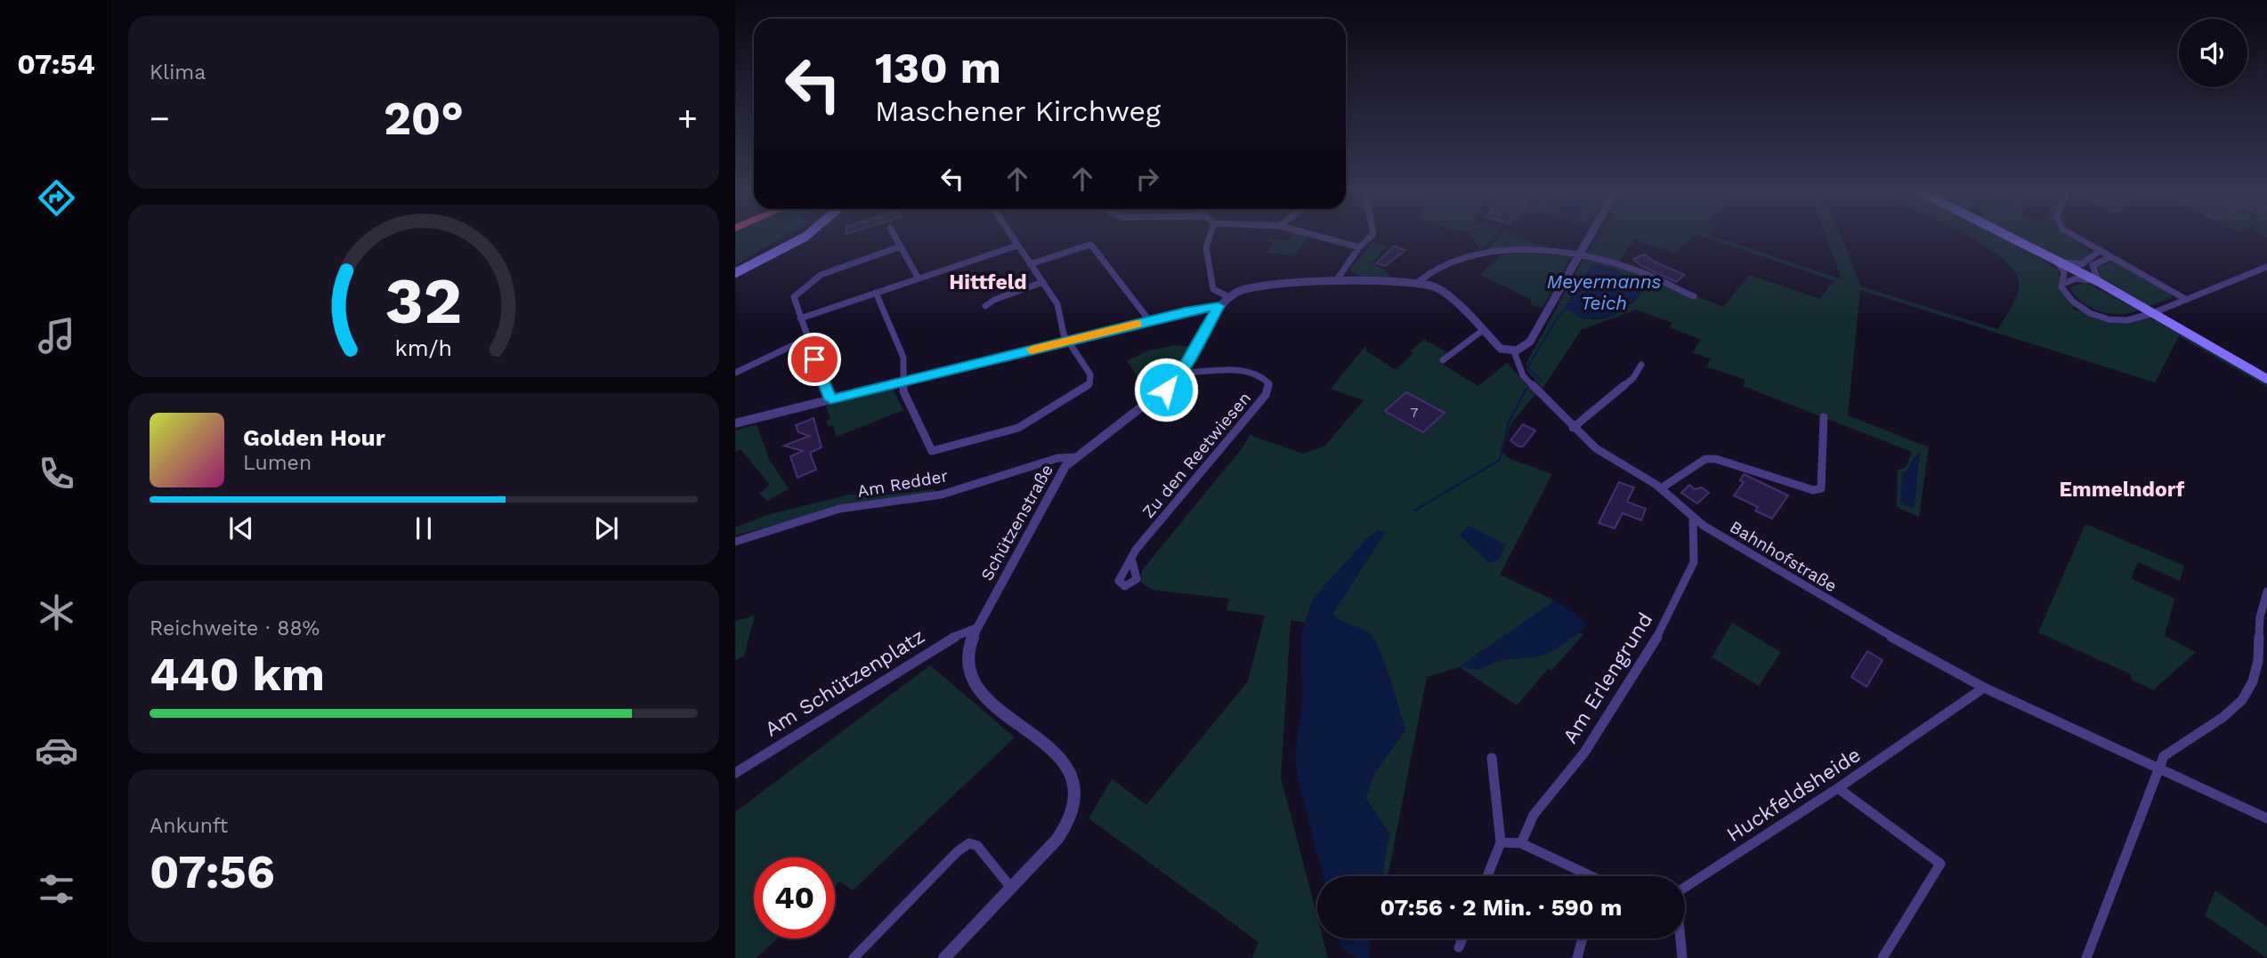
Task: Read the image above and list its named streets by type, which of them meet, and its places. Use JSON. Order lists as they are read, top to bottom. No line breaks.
{"streets":{"street":["Zu den Reetwiesen","Am Redder","Schützenstraße","Bahnhofstraße","Am Erlengrund","Am Schützenplatz","Huckfeldsheide"]},"crossings":[["Zu den Reetwiesen","Schützenstraße"],["Am Redder","Schützenstraße"],["Schützenstraße","Am Schützenplatz"],["Bahnhofstraße","Am Erlengrund"],["Bahnhofstraße","Huckfeldsheide"]],"districts":["Hittfeld","Emmelndorf"],"water":["Meyermanns Teich"],"house_numbers":["7"],"page":{"tabs":"07:54","tile":["Klima",["Reichweite · 88%","440 km"],["Ankunft","07:56"]],"turn":["130 m","Maschener Kirchweg"],"heat":["−","20°","+"],"song":["Golden Hour","Lumen"],"limit":"40","trip":"07:56 · 2 Min. · 590 m","gauge":["32","km/h"]}}
